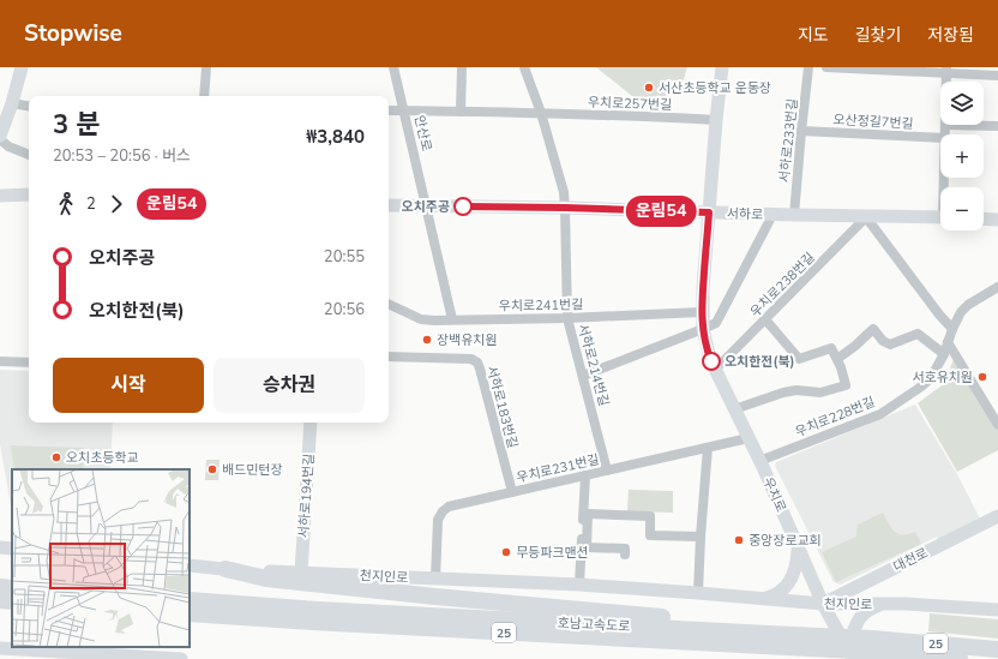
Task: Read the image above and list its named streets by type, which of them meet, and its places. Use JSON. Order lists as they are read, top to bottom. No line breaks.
{"streets":{"highway":["호남고속도로","25"],"street":["우치로257번길","오산정길7번길","안산로","서하로233번길","서하로","우치로238번길","우치로241번길","서하로214번길","서하로183번길","우치로228번길","우치로231번길","우치로","서하로194번길","대천로","천지인로"]},"crossings":[["우치로257번길","안산로"],["우치로257번길","우치로"],["오산정길7번길","서하로233번길"],["안산로","서하로"],["서하로233번길","서하로"],["서하로","우치로238번길"],["서하로","서하로214번길"],["서하로","우치로"],["우치로238번길","우치로"],["우치로241번길","서하로214번길"],["우치로241번길","우치로"],["서하로214번길","우치로231번길"],["서하로183번길","우치로231번길"],["우치로228번길","우치로"],["우치로231번길","우치로"],["우치로231번길","천지인로"],["우치로","대천로"],["우치로","천지인로"],["서하로194번길","천지인로"],["대천로","천지인로"]],"places":["서산초등학교 운동장","오치주공","장백유치원","오치한전(북)","서호유치원","오치초등학교","배드민턴장","중앙장로교회","무등파크맨션"],"lines":["bus line 운림54"],"page":{"header":"Stopwise","nav":["지도","길찾기","저장됨"],"on_map":"운림54","map_buttons":["+","−"],"heading":["3 분","20:53 – 20:56 · 버스","₩3,840"],"legs":["2","운림54"],"list":[{"name":"오치주공","value":"20:55"},{"name":"오치한전(북)","value":"20:56"}],"buttons":["시작","승차권"]}}
